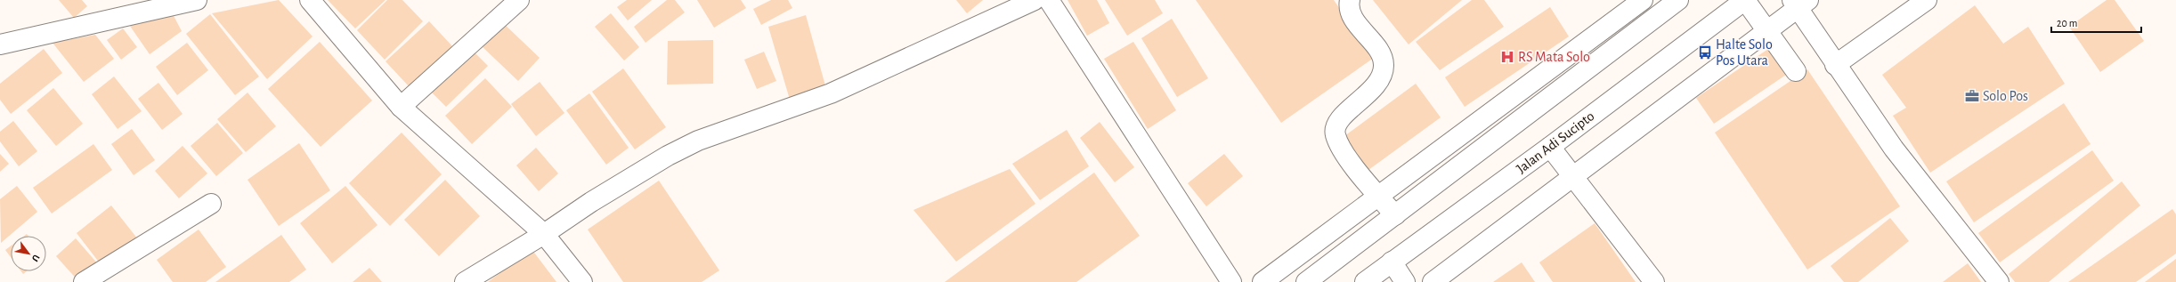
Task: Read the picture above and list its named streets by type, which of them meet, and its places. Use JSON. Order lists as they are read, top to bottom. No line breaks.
{"streets":{"main road":["Jalan Adi Sucipto"]},"places":{"bus stop":["Halte Solo Pos Utara"],"hospital":["RS Mata Solo"],"office":["Solo Pos"]},"scale_bar":"20 m","north":"bottom right"}
